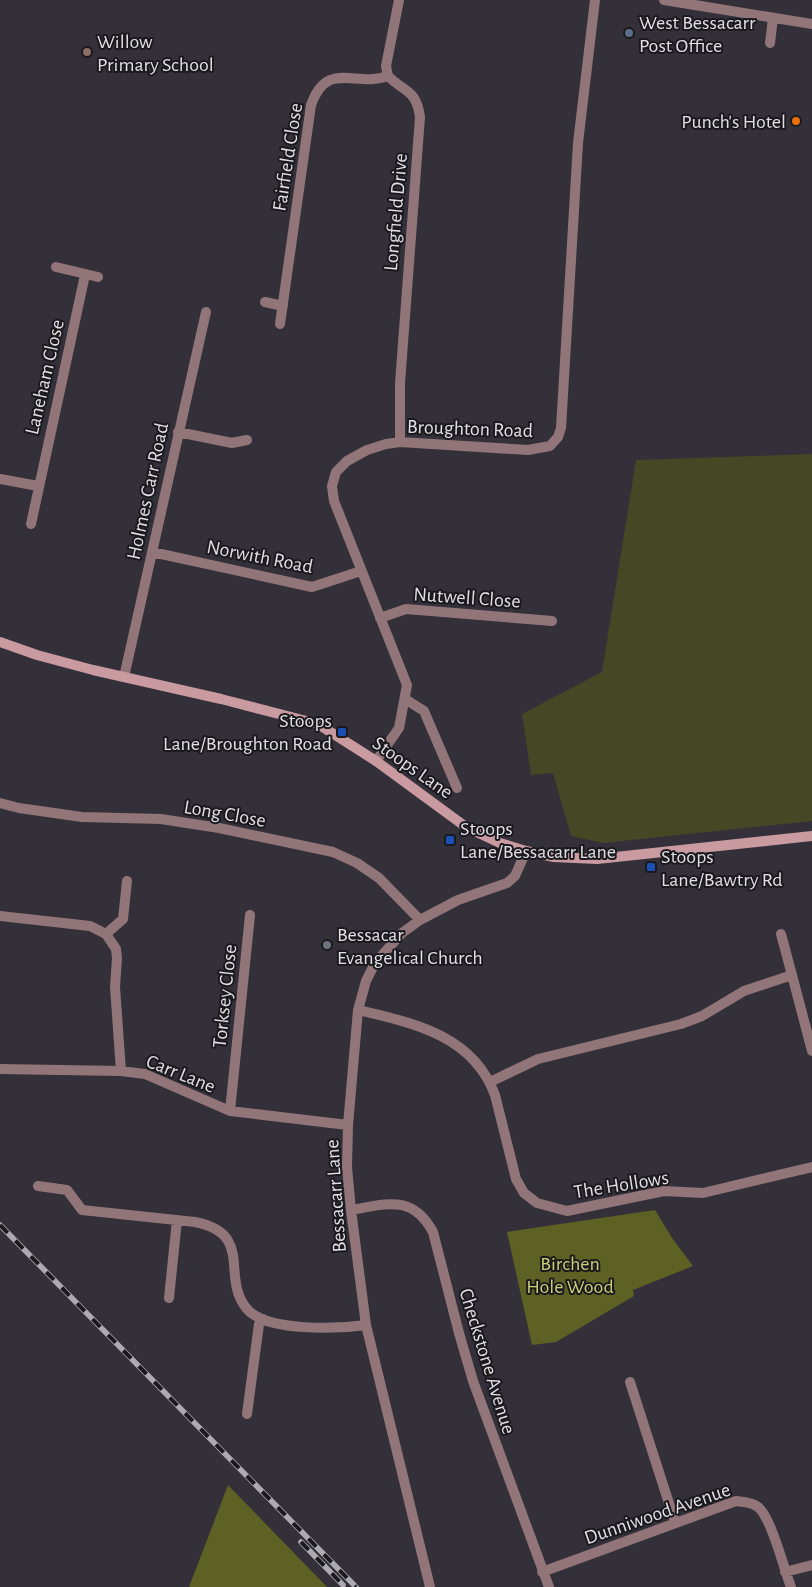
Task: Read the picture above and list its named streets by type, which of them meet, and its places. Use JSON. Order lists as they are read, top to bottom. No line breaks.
{"streets":{"street":["Fairfield Close","Longfield Drive","Laneham Close","Broughton Road","Holmes Carr Road","Norwith Road","Nutwell Close","Stoops Lane","Long Close","Torksey Close","Carr Lane","The Hollows","Bessacarr Lane","Checkstone Avenue","Dunniwood Avenue"]},"crossings":[["Fairfield Close","Longfield Drive"],["Longfield Drive","Broughton Road"],["Broughton Road","Norwith Road"],["Broughton Road","Nutwell Close"],["Broughton Road","Stoops Lane"],["Holmes Carr Road","Norwith Road"],["Holmes Carr Road","Stoops Lane"],["Stoops Lane","Bessacarr Lane"],["Long Close","Bessacarr Lane"],["Torksey Close","Carr Lane"],["Carr Lane","Bessacarr Lane"],["The Hollows","Bessacarr Lane"],["Bessacarr Lane","Checkstone Avenue"],["Checkstone Avenue","Dunniwood Avenue"]],"parks":["Birchen Hole Wood"],"places":{"other":["West Bessacarr Post Office","Willow Primary School","Punch's Hotel","Bessacar Evangelical Church"],"transit":["Stoops Lane/Broughton Road","Stoops Lane/Bessacarr Lane","Stoops Lane/Bawtry Rd"]}}
